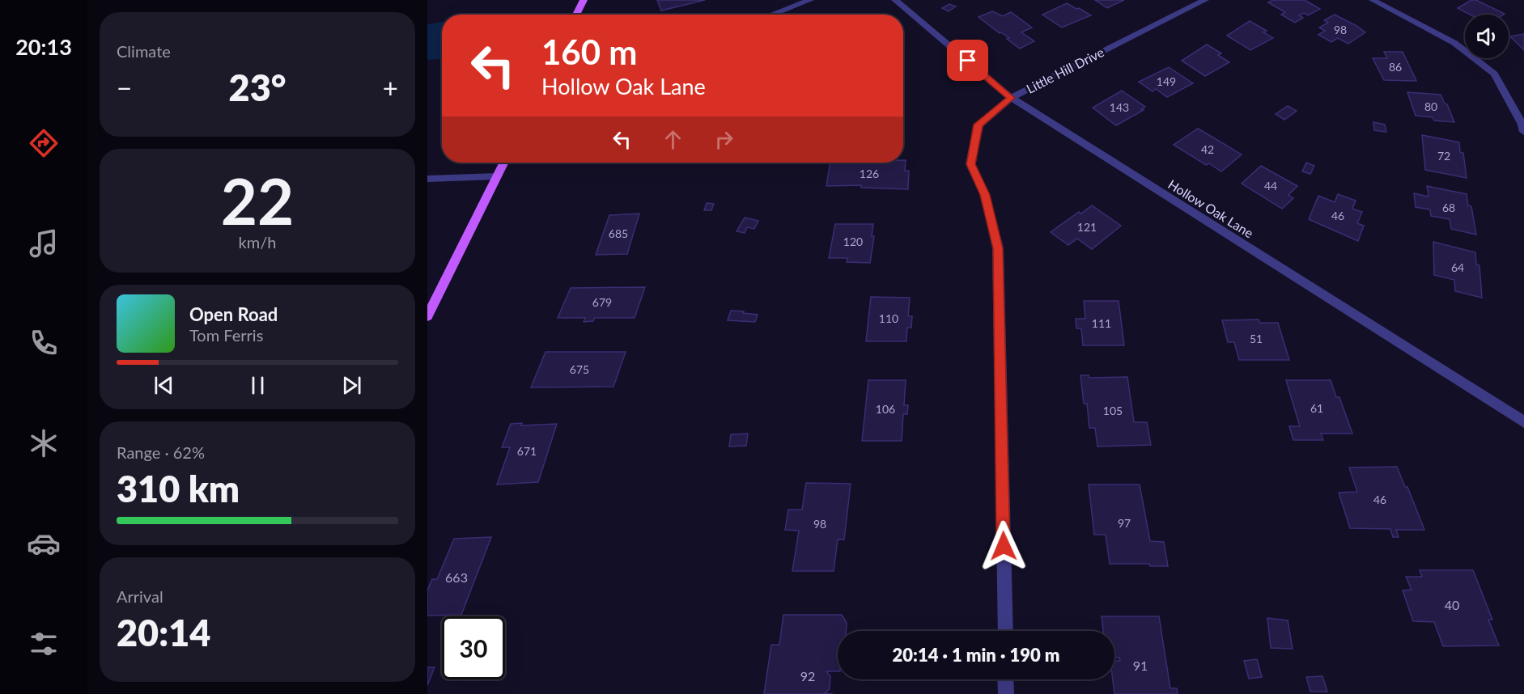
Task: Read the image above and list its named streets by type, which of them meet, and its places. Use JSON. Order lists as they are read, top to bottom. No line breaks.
{"streets":{"street":["Little Hill Drive","Hollow Oak Lane"]},"crossings":[["Little Hill Drive","Hollow Oak Lane"]],"house_numbers":["98","86","149","80","143","42","72","126","44","68","46","121","685","120","64","679","110","111","51","675","61","106","105","671","46","97","98","663","40","91","92"],"page":{"tabs":"20:13","tile":["Climate",["22","km/h"],["Range · 62%","310 km"],["Arrival","20:14"]],"turn":["160 m","Hollow Oak Lane"],"heat":["−","23°","+"],"song":["Open Road","Tom Ferris"],"limit":"30","trip":"20:14 · 1 min · 190 m"}}
